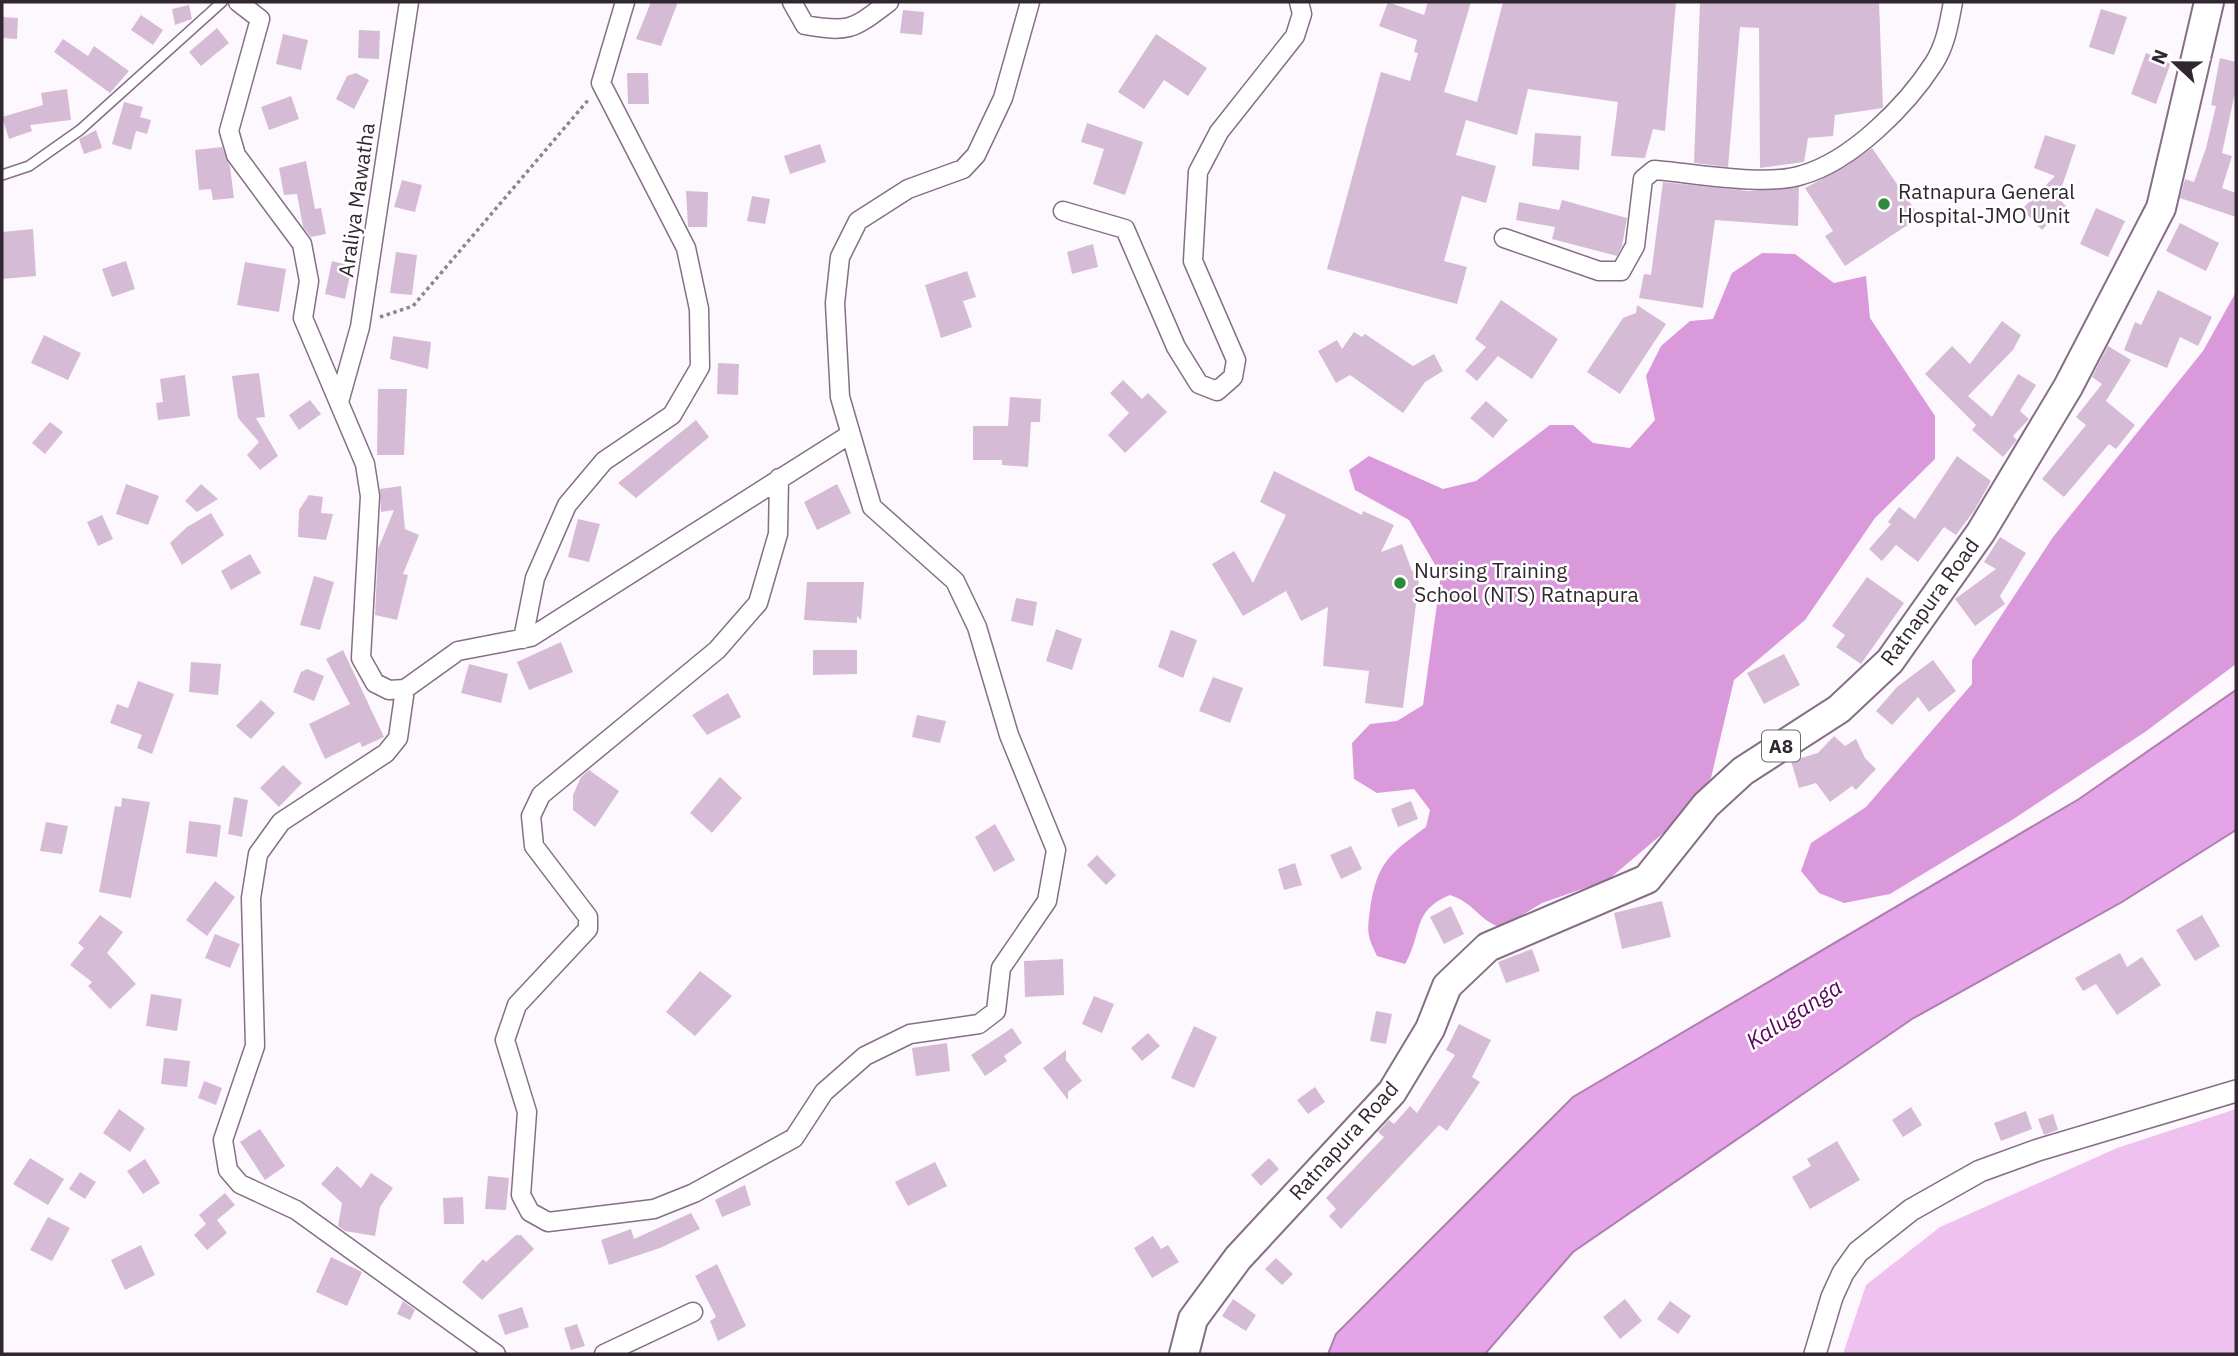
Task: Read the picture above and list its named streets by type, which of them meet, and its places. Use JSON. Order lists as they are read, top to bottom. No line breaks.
{"streets":{"highway":["Ratnapura Road","A8"],"street":["Araliya Mawatha"]},"water":["Kaluganga"],"places":["Ratnapura General Hospital-JMO Unit","Nursing Training School (NTS) Ratnapura"],"north":"left"}
